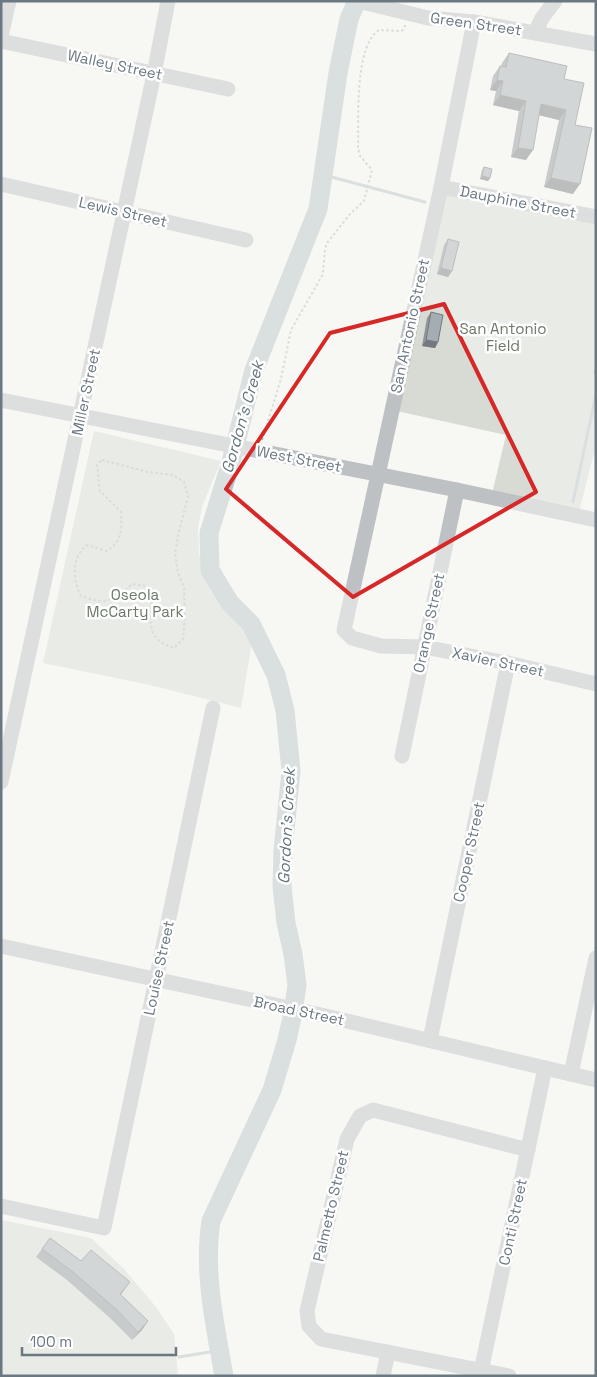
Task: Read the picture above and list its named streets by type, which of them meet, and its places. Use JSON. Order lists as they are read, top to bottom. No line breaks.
{"streets":{"street":["Green Street","Walley Street","Dauphine Street","Lewis Street","San Antonio Street","Miller Street","West Street","Orange Street","Xavier Street","Cooper Street","Louise Street","Broad Street","Palmetto Street","Conti Street"]},"crossings":[["Green Street","San Antonio Street"],["Walley Street","Miller Street"],["Dauphine Street","San Antonio Street"],["Lewis Street","Miller Street"],["San Antonio Street","West Street"],["San Antonio Street","Xavier Street"],["Miller Street","West Street"],["West Street","Orange Street"],["Orange Street","Xavier Street"],["Xavier Street","Cooper Street"],["Cooper Street","Broad Street"],["Louise Street","Broad Street"],["Broad Street","Conti Street"],["Palmetto Street","Conti Street"]],"water":["Gordon's Creek"],"parks":["San Antonio Field","Oseola McCarty Park"],"scale_bar":"100 m"}
